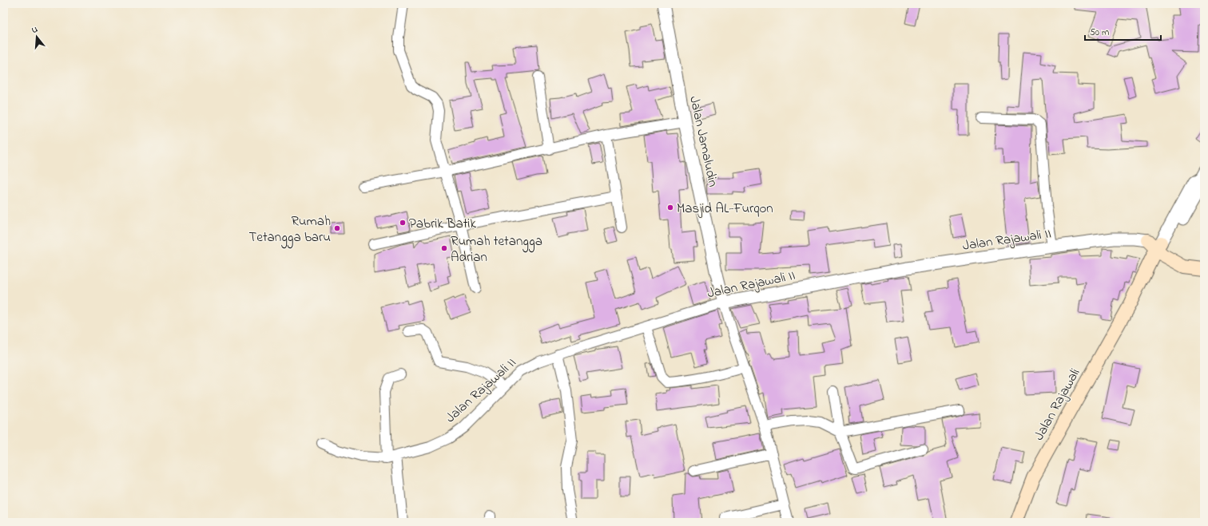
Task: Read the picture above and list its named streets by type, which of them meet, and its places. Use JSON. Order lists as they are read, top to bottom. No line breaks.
{"streets":{"main road":["Jalan Rajawali"],"street":["Jalan Jamaludin","Jalan Rajawali II"]},"crossings":[["Jalan Jamaludin","Jalan Rajawali II"],["Jalan Rajawali II","Jalan Rajawali"]],"places":["Masjid AL-Furqon","Pabrik Batik","Rumah Tetangga baru","Rumah tetangga Adrian"],"scale_bar":"50 m","north":"top"}
